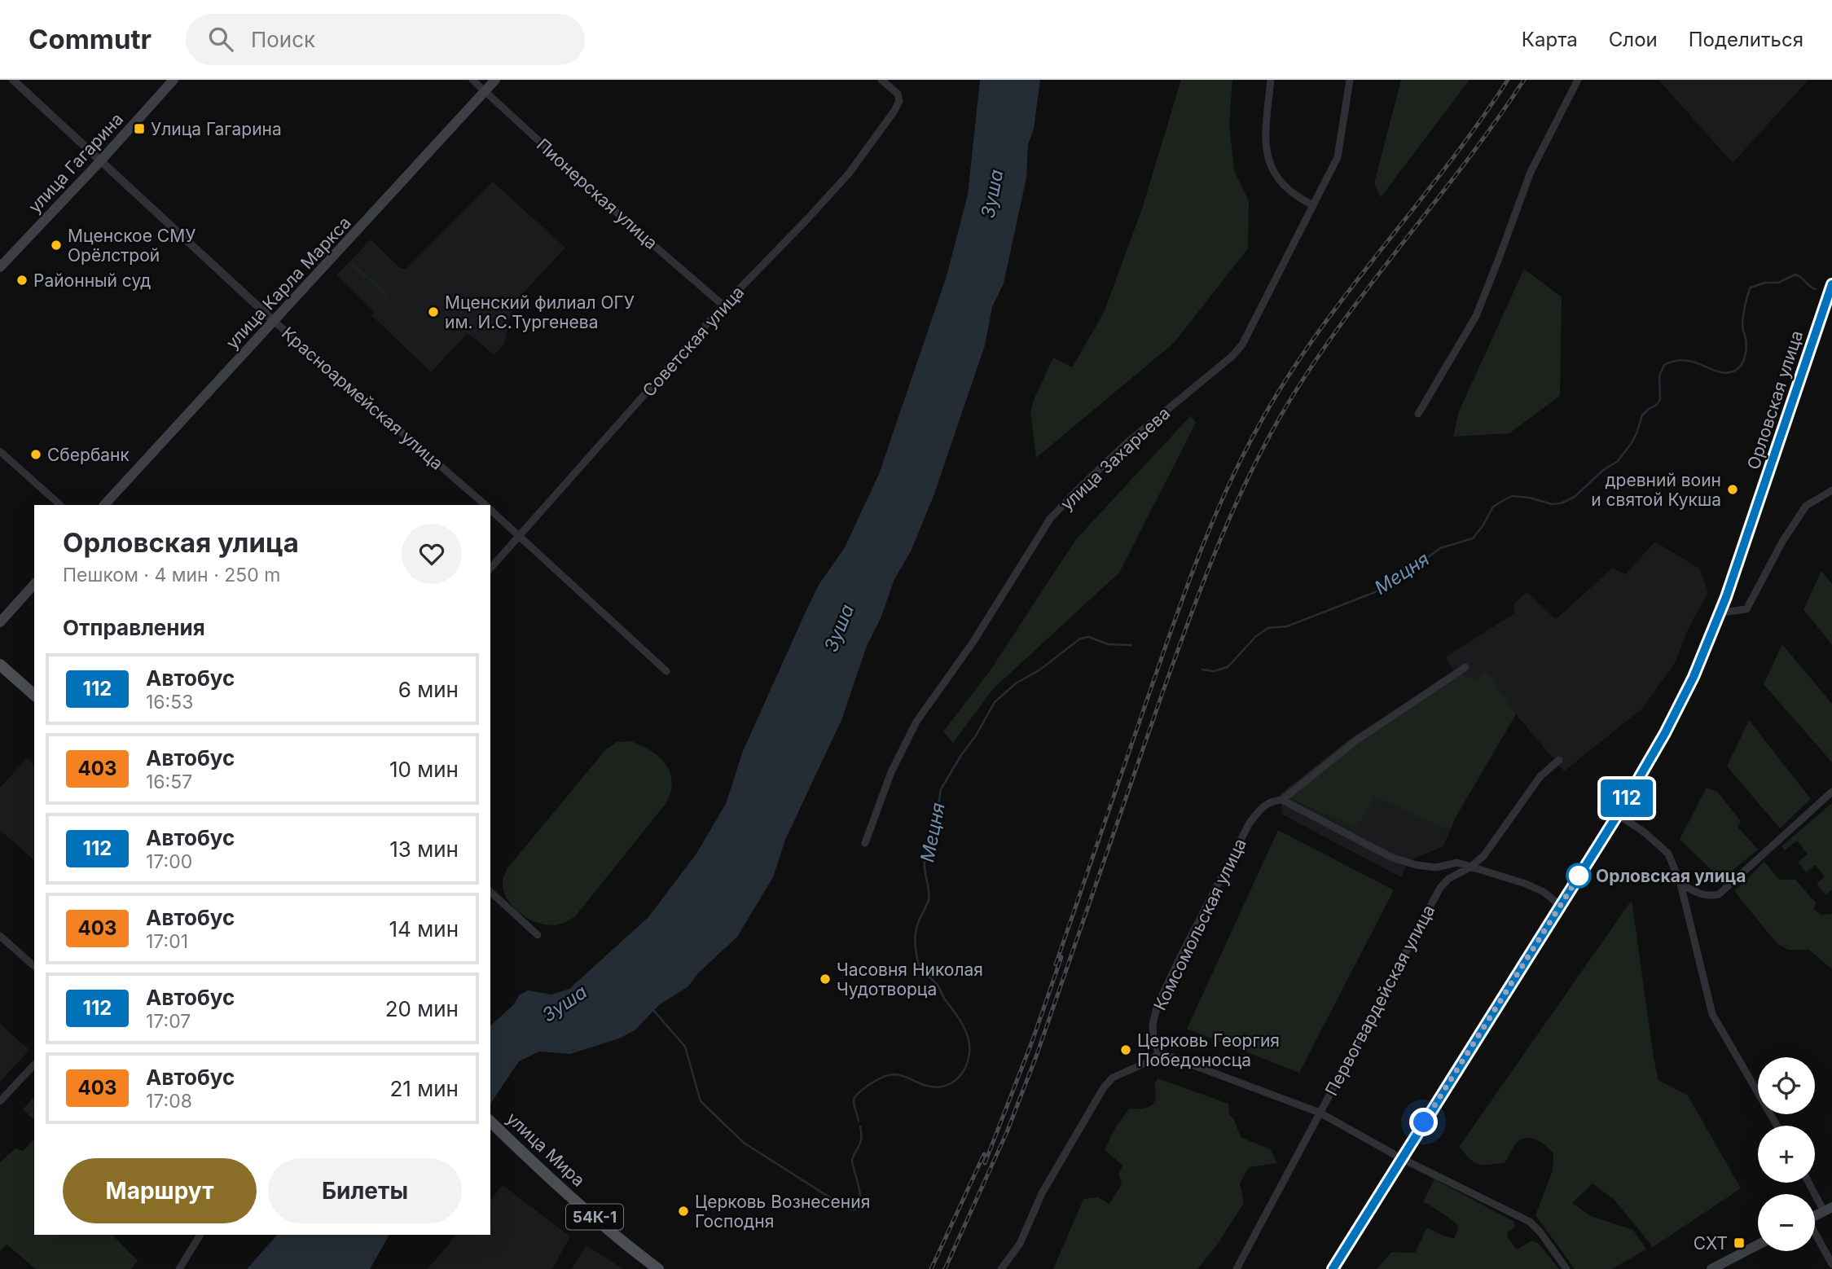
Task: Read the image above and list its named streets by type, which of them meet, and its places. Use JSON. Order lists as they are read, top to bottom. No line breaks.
{"streets":{"main road":["улица Гагарина","улица Карла Маркса","Орловская улица","улица Мира","54К-1"],"street":["Пионерская улица","Советская улица","Красноармейская улица","улица Захарьева","Комсомольская улица","Первогвардейская улица"]},"crossings":[["улица Гагарина","Красноармейская улица"],["Пионерская улица","улица Карла Маркса"],["Пионерская улица","Советская улица"],["улица Карла Маркса","Красноармейская улица"],["Советская улица","Красноармейская улица"]],"water":["Зуша","Мецня"],"places":{"transit":["Улица Гагарина","СХТ"],"other":["Мценское СМУ Орёлстрой","Районный суд","Мценский филиал ОГУ им. И.С.Тургенева","Сбербанк","древний воин и святой Кукша","Орловская улица","Часовня Николая Чудотворца","Церковь Георгия Победоносца","Церковь Вознесения Господня"]},"lines":["bus line 112"],"page":{"header":"Commutr","search":"Поиск","nav":["Карта","Слои","Поделиться"],"on_map":"112","heading":[["Орловская улица","Пешком · 4 мин · 250 m"],"Отправления"],"list":[{"mark":"112","name":"Автобус","note":"16:53","value":"6 мин"},{"mark":"403","name":"Автобус","note":"16:57","value":"10 мин"},{"mark":"112","name":"Автобус","note":"17:00","value":"13 мин"},{"mark":"403","name":"Автобус","note":"17:01","value":"14 мин"},{"mark":"112","name":"Автобус","note":"17:07","value":"20 мин"},{"mark":"403","name":"Автобус","note":"17:08","value":"21 мин"}],"map_buttons":["+","−"],"buttons":["Маршрут","Билеты"]}}
